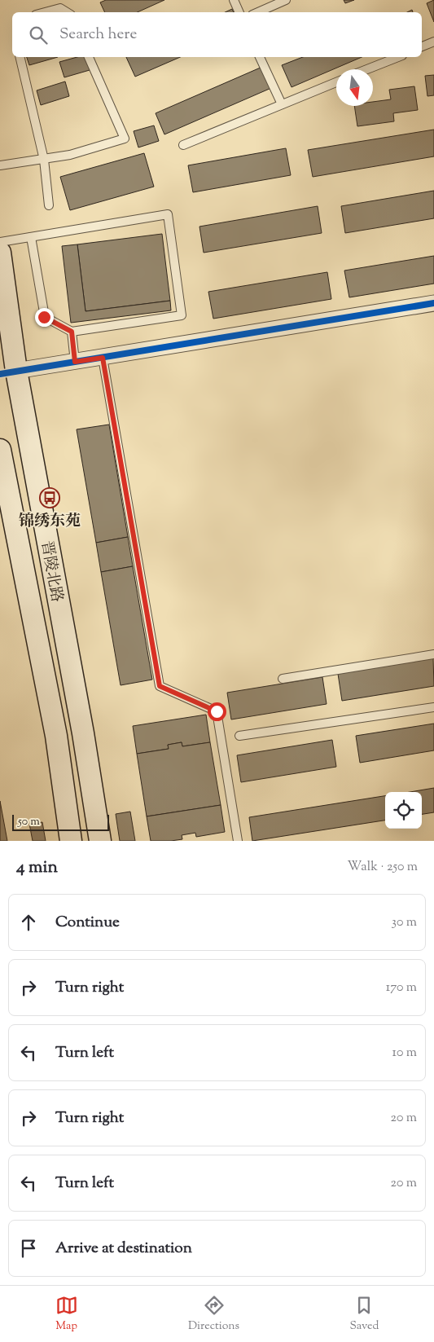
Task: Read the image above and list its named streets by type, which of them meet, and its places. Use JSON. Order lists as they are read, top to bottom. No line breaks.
{"streets":{"main road":["晋陵北路"]},"places":{"bus stop":["锦绣东苑"]},"scale_bar":"50 m","north":"bottom","page":{"search":"Search here","scale":"50 m","heading":["4 min","Walk · 250 m"],"list":[["Continue","30 m"],["Turn right","170 m"],["Turn left","10 m"],["Turn right","20 m"],["Turn left","20 m"],"Arrive at destination"],"nav":["Map","Directions","Saved"]}}
